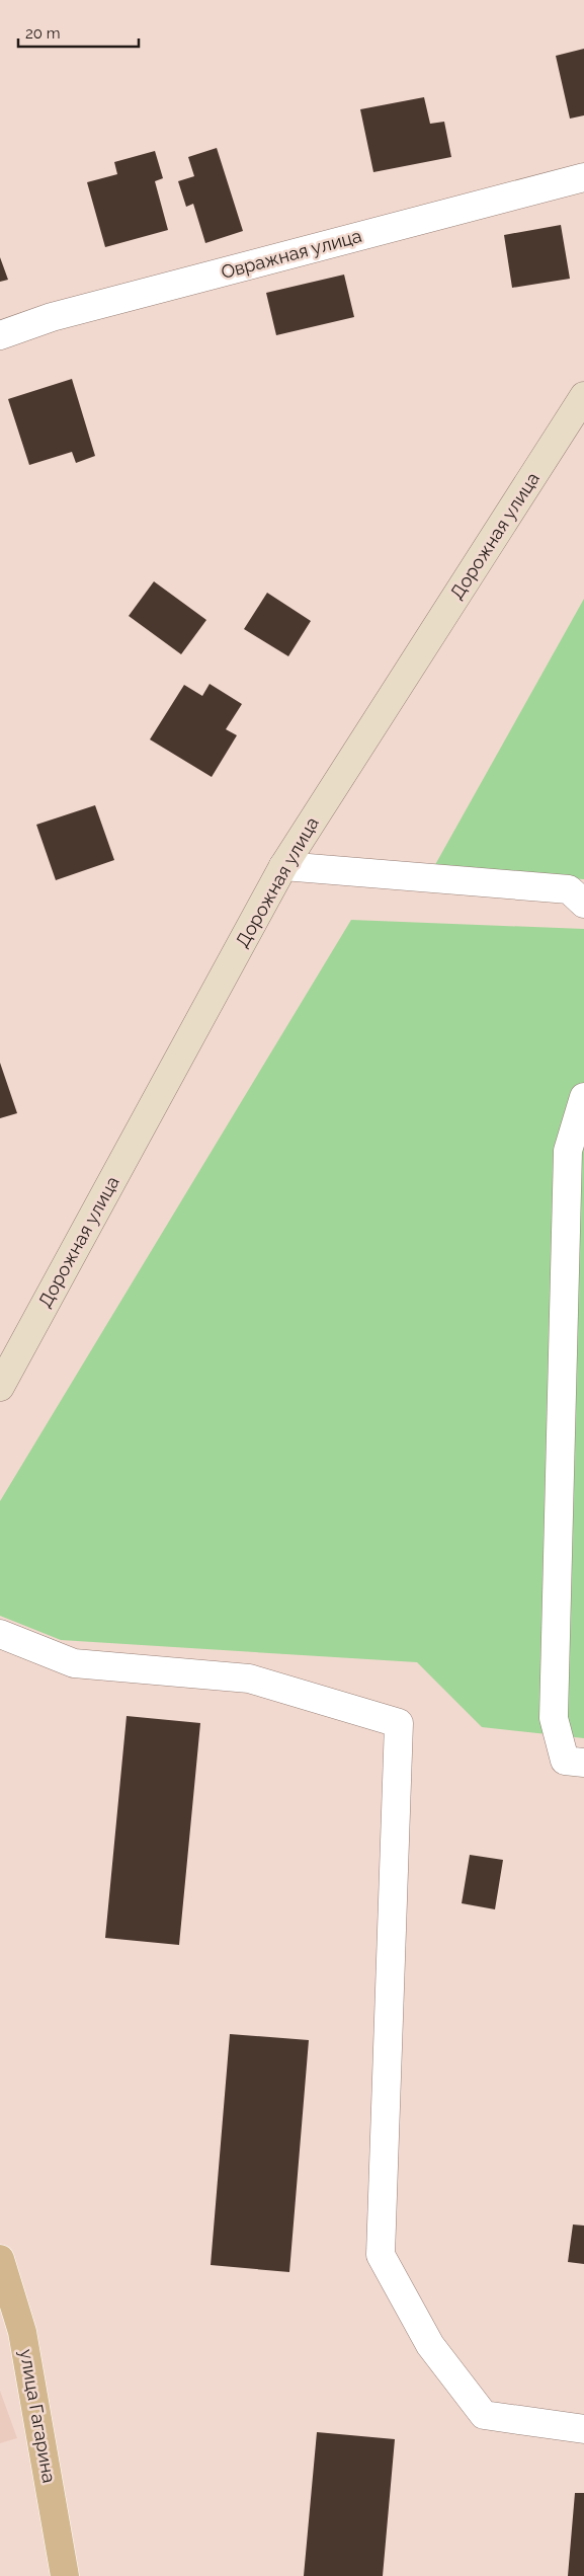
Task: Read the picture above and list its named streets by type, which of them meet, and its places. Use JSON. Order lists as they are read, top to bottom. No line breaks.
{"streets":{"main road":["улица Гагарина"],"street":["Овражная улица","Дорожная улица"]},"scale_bar":"20 m"}
